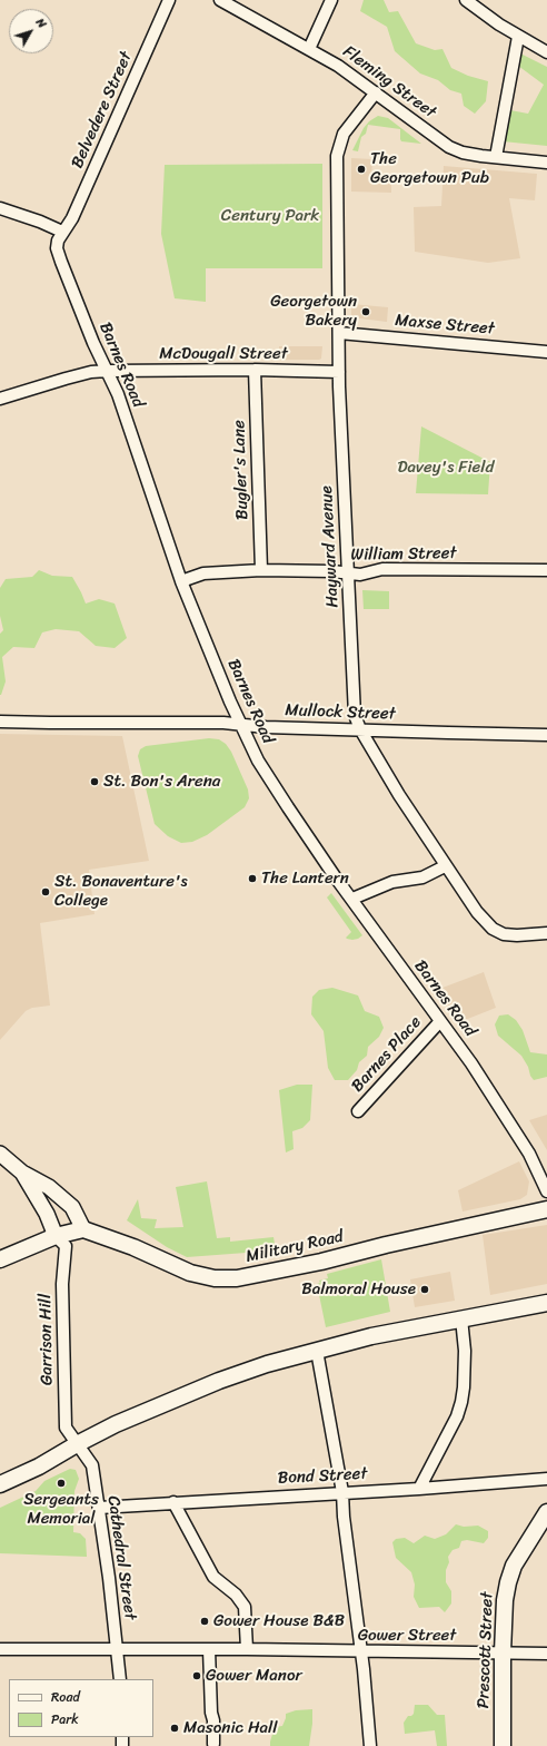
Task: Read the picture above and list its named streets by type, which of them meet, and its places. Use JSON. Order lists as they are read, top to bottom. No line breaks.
{"streets":{"main road":["Military Road","Prescott Street"],"street":["Fleming Street","Belvedere Street","Maxse Street","McDougall Street","Barnes Road","Bugler's Lane","Hayward Avenue","William Street","Mullock Street","Barnes Place","Garrison Hill","Bond Street","Cathedral Street","Gower Street"]},"crossings":[["Fleming Street","Hayward Avenue"],["Belvedere Street","Barnes Road"],["Maxse Street","Hayward Avenue"],["McDougall Street","Barnes Road"],["McDougall Street","Bugler's Lane"],["McDougall Street","Hayward Avenue"],["Barnes Road","William Street"],["Barnes Road","Mullock Street"],["Barnes Road","Barnes Place"],["Bugler's Lane","William Street"],["Hayward Avenue","William Street"],["Hayward Avenue","Mullock Street"],["Garrison Hill","Cathedral Street"],["Bond Street","Cathedral Street"],["Cathedral Street","Gower Street"],["Gower Street","Prescott Street"]],"parks":["Century Park","Davey's Field"],"places":["The Georgetown Pub","Georgetown Bakery","St. Bon's Arena","The Lantern","St. Bonaventure's College","Balmoral House","Sergeants Memorial","Gower House B&B","Gower Manor","Masonic Hall"],"legend":["Road","Park"],"north":"top right"}
